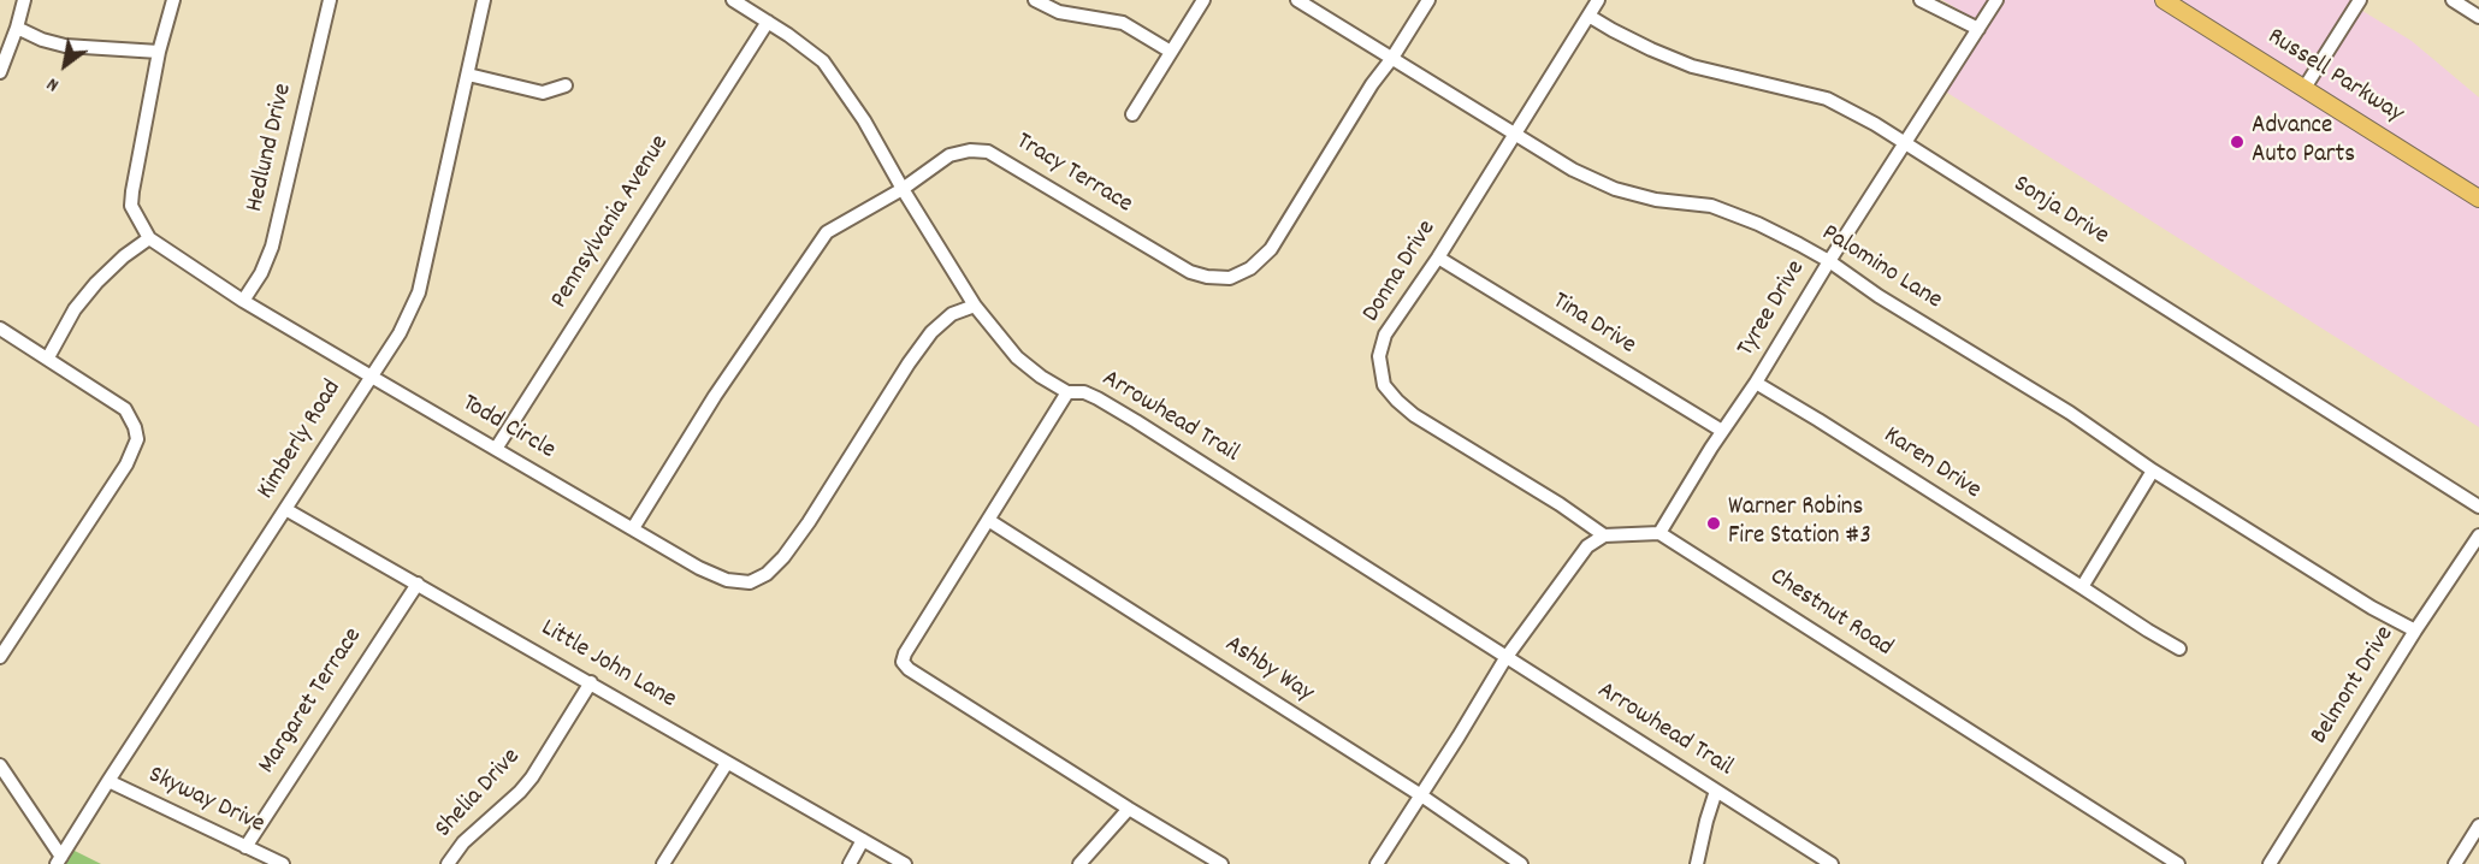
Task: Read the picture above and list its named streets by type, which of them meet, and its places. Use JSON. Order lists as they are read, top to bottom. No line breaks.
{"streets":{"main road":["Russell Parkway"],"street":["Hedlund Drive","Tracy Terrace","Sonja Drive","Pennsylvania Avenue","Palomino Lane","Donna Drive","Tyree Drive","Tina Drive","Arrowhead Trail","Todd Circle","Kimberly Road","Karen Drive","Chestnut Road","Little John Lane","Ashby Way","Belmont Drive","Margaret Terrace","Shelia Drive","Skyway Drive"]},"crossings":[["Hedlund Drive","Todd Circle"],["Tracy Terrace","Palomino Lane"],["Tracy Terrace","Todd Circle"],["Sonja Drive","Donna Drive"],["Sonja Drive","Tyree Drive"],["Pennsylvania Avenue","Todd Circle"],["Palomino Lane","Donna Drive"],["Palomino Lane","Tyree Drive"],["Palomino Lane","Belmont Drive"],["Donna Drive","Tina Drive"],["Tyree Drive","Tina Drive"],["Tyree Drive","Karen Drive"],["Tyree Drive","Chestnut Road"],["Arrowhead Trail","Ashby Way"],["Todd Circle","Kimberly Road"],["Kimberly Road","Little John Lane"],["Kimberly Road","Skyway Drive"],["Little John Lane","Margaret Terrace"],["Little John Lane","Shelia Drive"],["Margaret Terrace","Skyway Drive"]],"places":["Advance Auto Parts","Warner Robins Fire Station #3"],"north":"bottom left"}
